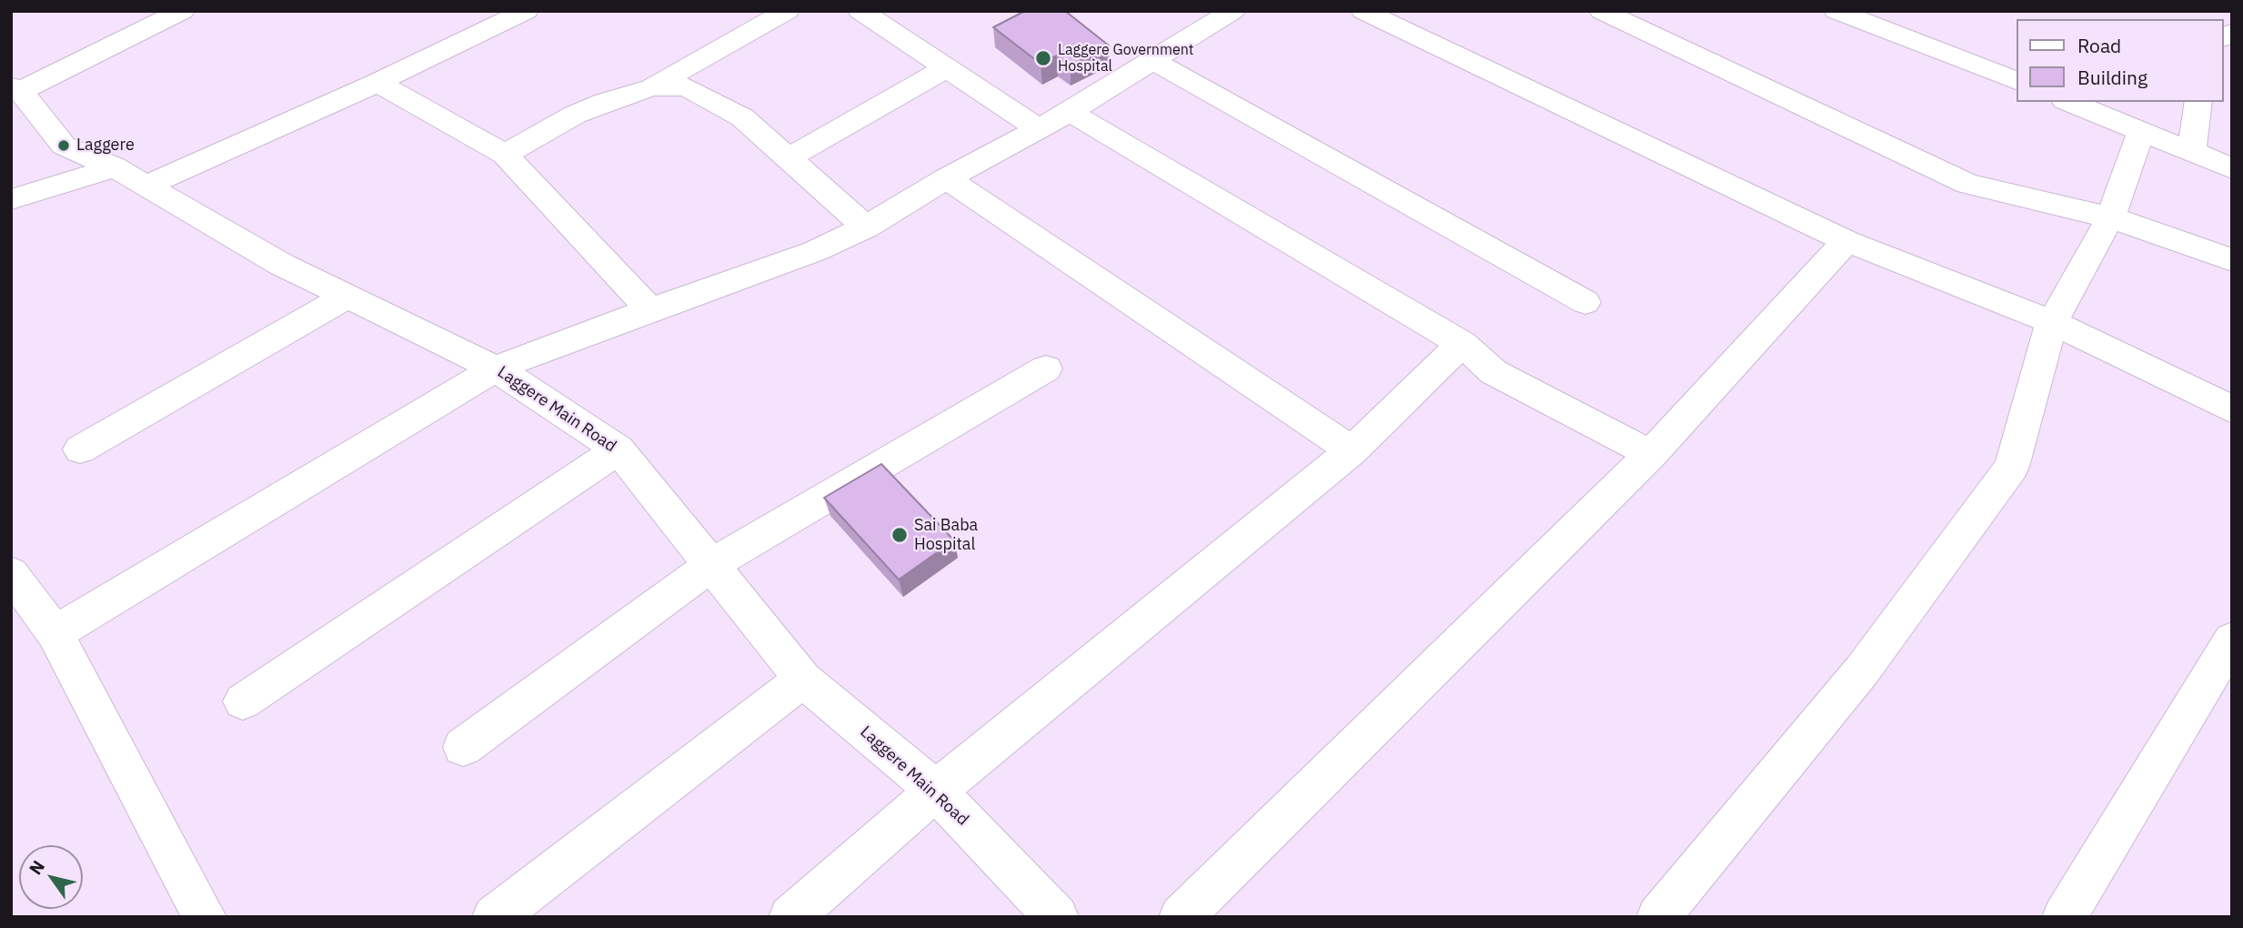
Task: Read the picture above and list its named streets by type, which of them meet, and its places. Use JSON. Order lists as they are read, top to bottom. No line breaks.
{"streets":{"street":["Laggere Main Road"]},"places":["Laggere Government Hospital","Laggere","Sai Baba Hospital"],"legend":["Road","Building"],"north":"top left"}
